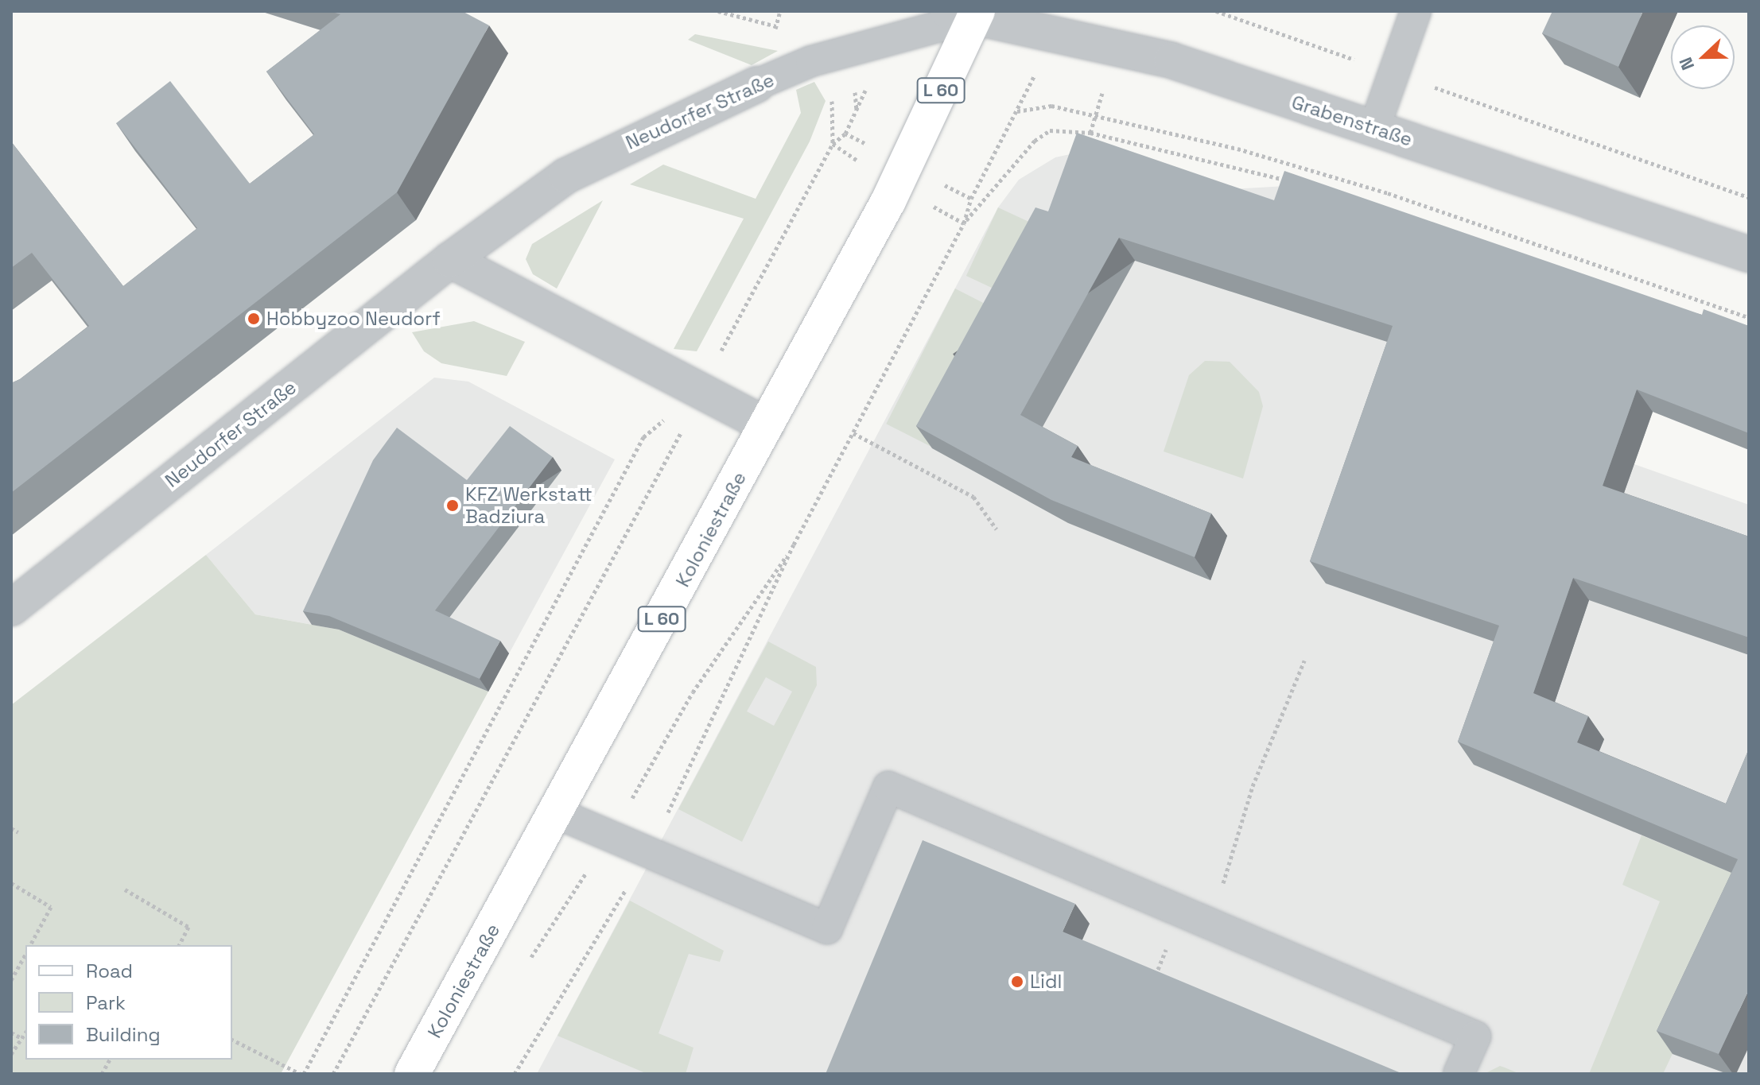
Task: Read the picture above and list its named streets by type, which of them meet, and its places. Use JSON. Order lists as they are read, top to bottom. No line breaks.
{"streets":{"main road":["L 60","Koloniestraße"],"street":["Neudorfer Straße","Grabenstraße"]},"crossings":[["Neudorfer Straße","Grabenstraße"],["Neudorfer Straße","Koloniestraße"],["Grabenstraße","Koloniestraße"]],"places":["Hobbyzoo Neudorf","KFZ Werkstatt Badziura","Lidl"],"legend":["Road","Park","Building"],"north":"left"}
